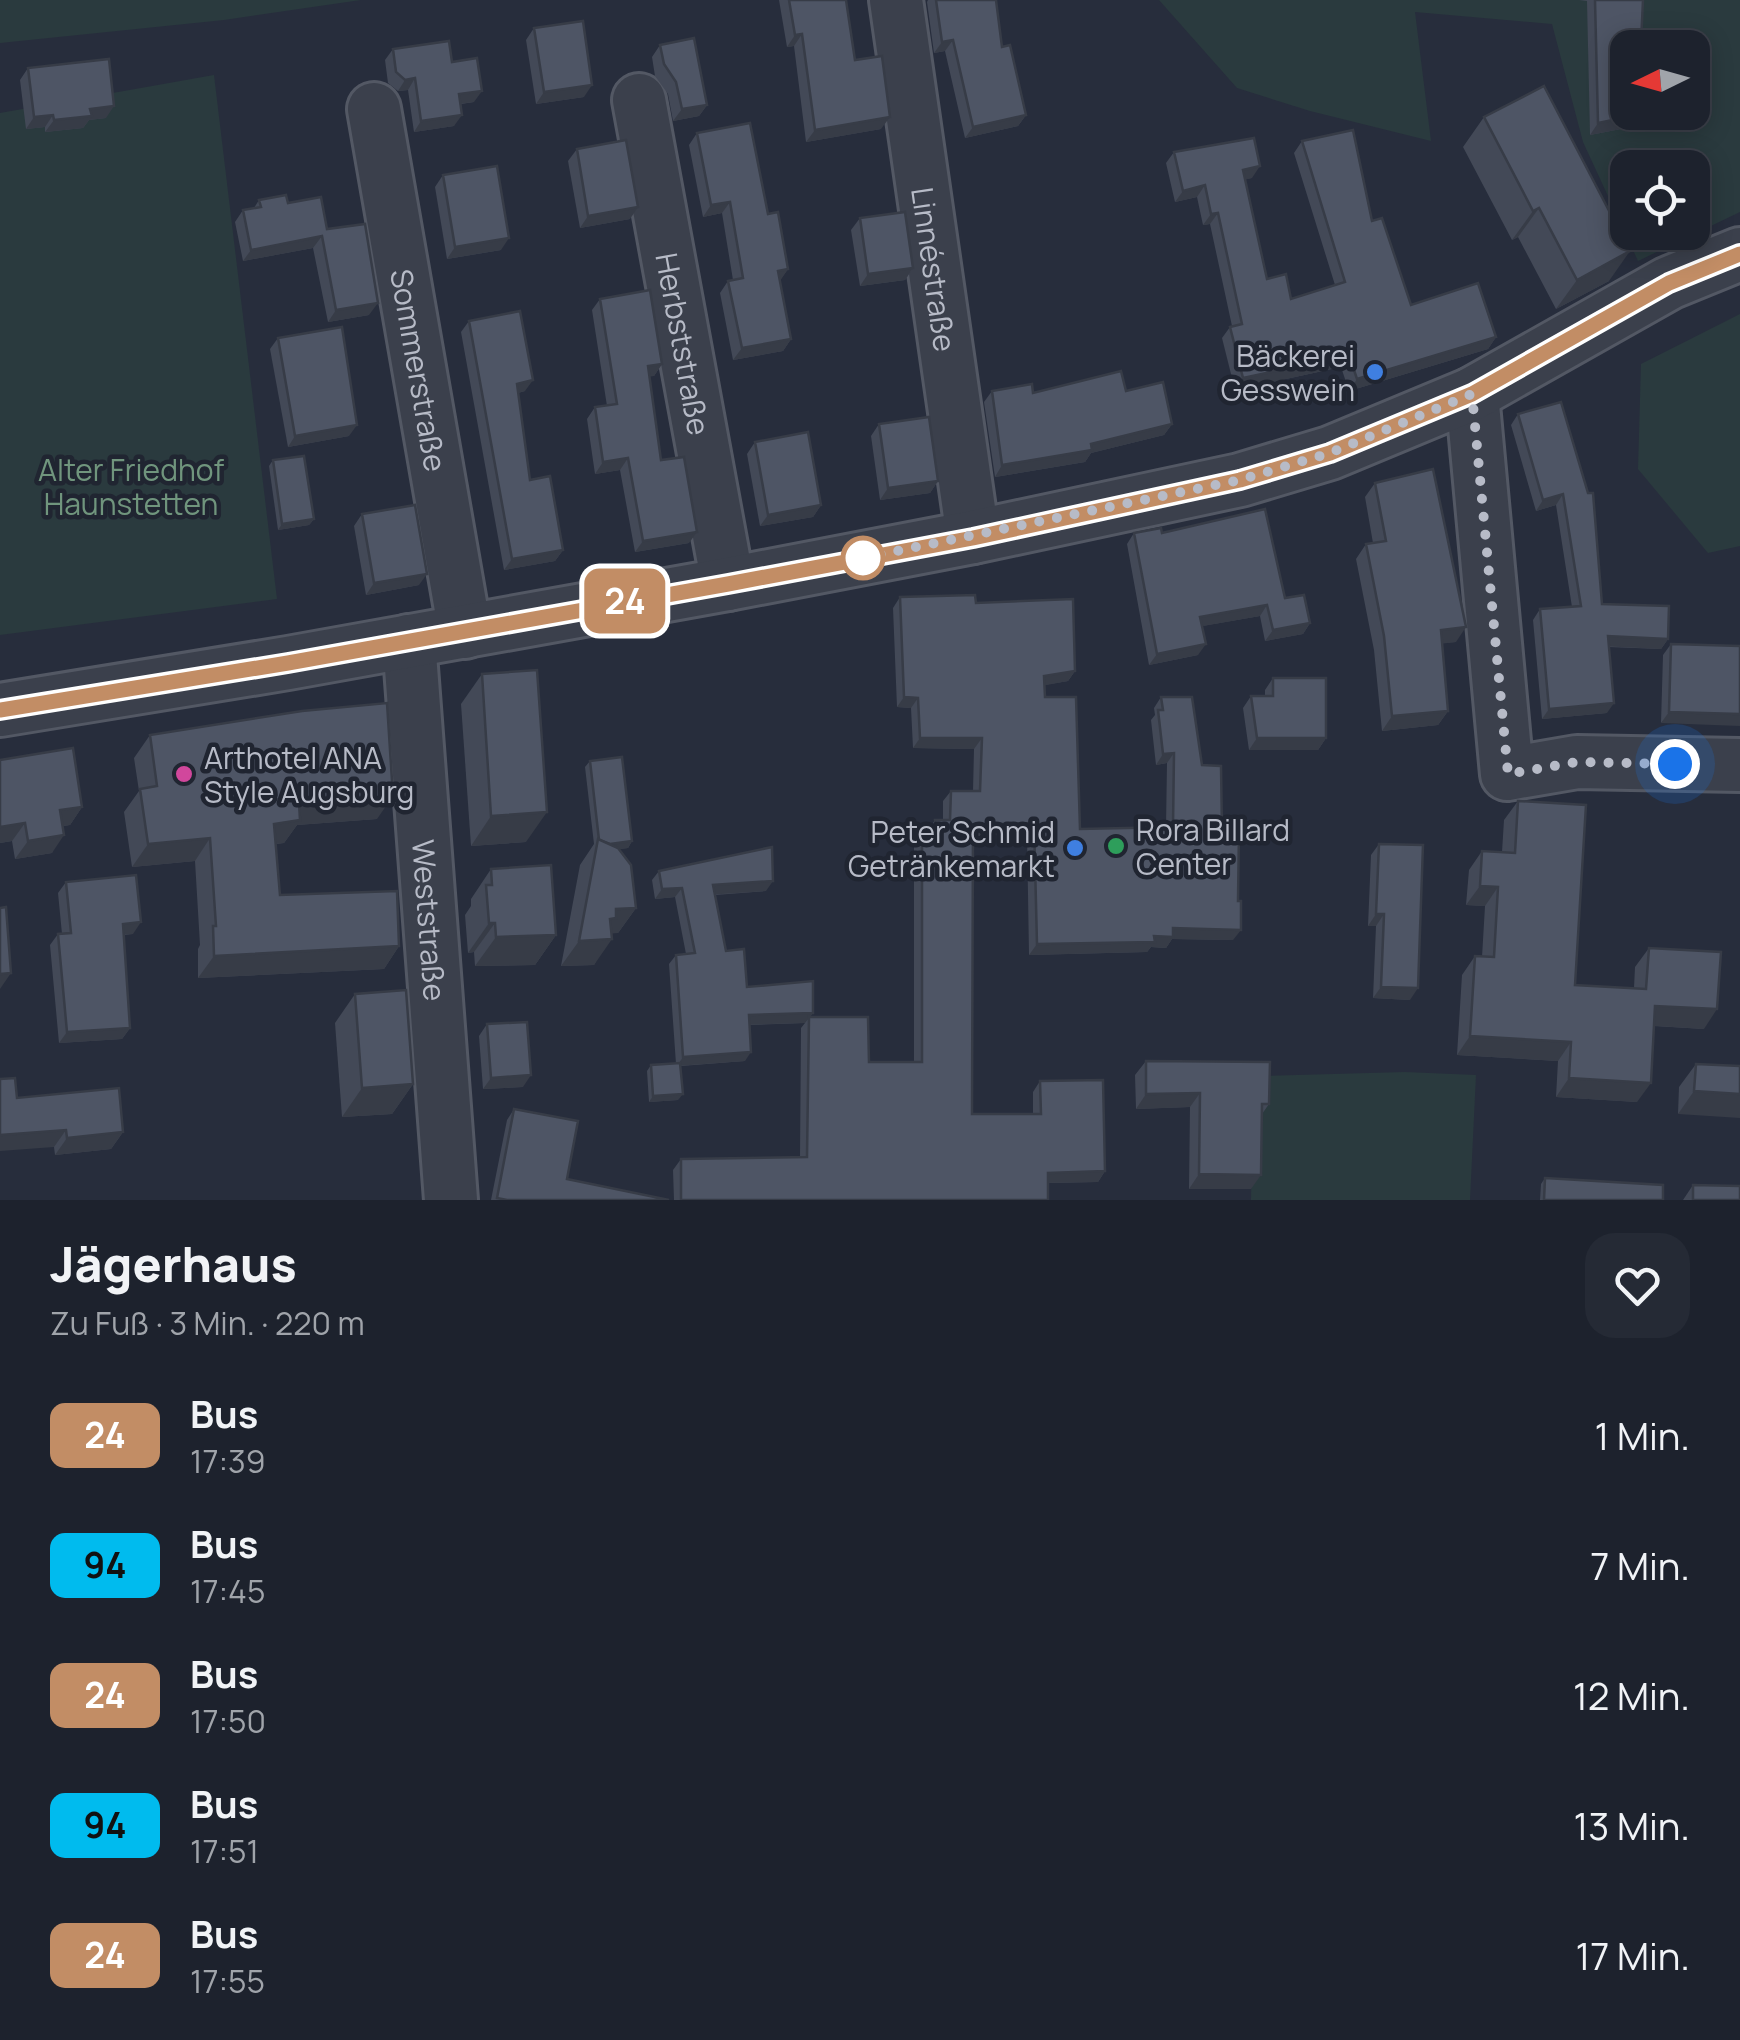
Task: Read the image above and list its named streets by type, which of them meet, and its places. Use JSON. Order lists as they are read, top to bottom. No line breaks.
{"streets":{"street":["Linnéstraße","Herbststraße","Sommerstraße","Weststraße"]},"parks":["Alter Friedhof Haunstetten"],"places":["Bäckerei Gesswein","Arthotel ANA Style Augsburg","Rora Billard Center","Peter Schmid Getränkemarkt"],"lines":["bus line 24"],"north":"left","page":{"on_map":"24","heading":["Jägerhaus","Zu Fuß · 3 Min. · 220 m"],"list":[{"mark":"24","name":"Bus","note":"17:39","value":"1 Min."},{"mark":"94","name":"Bus","note":"17:45","value":"7 Min."},{"mark":"24","name":"Bus","note":"17:50","value":"12 Min."},{"mark":"94","name":"Bus","note":"17:51","value":"13 Min."},{"mark":"24","name":"Bus","note":"17:55","value":"17 Min."}]}}
